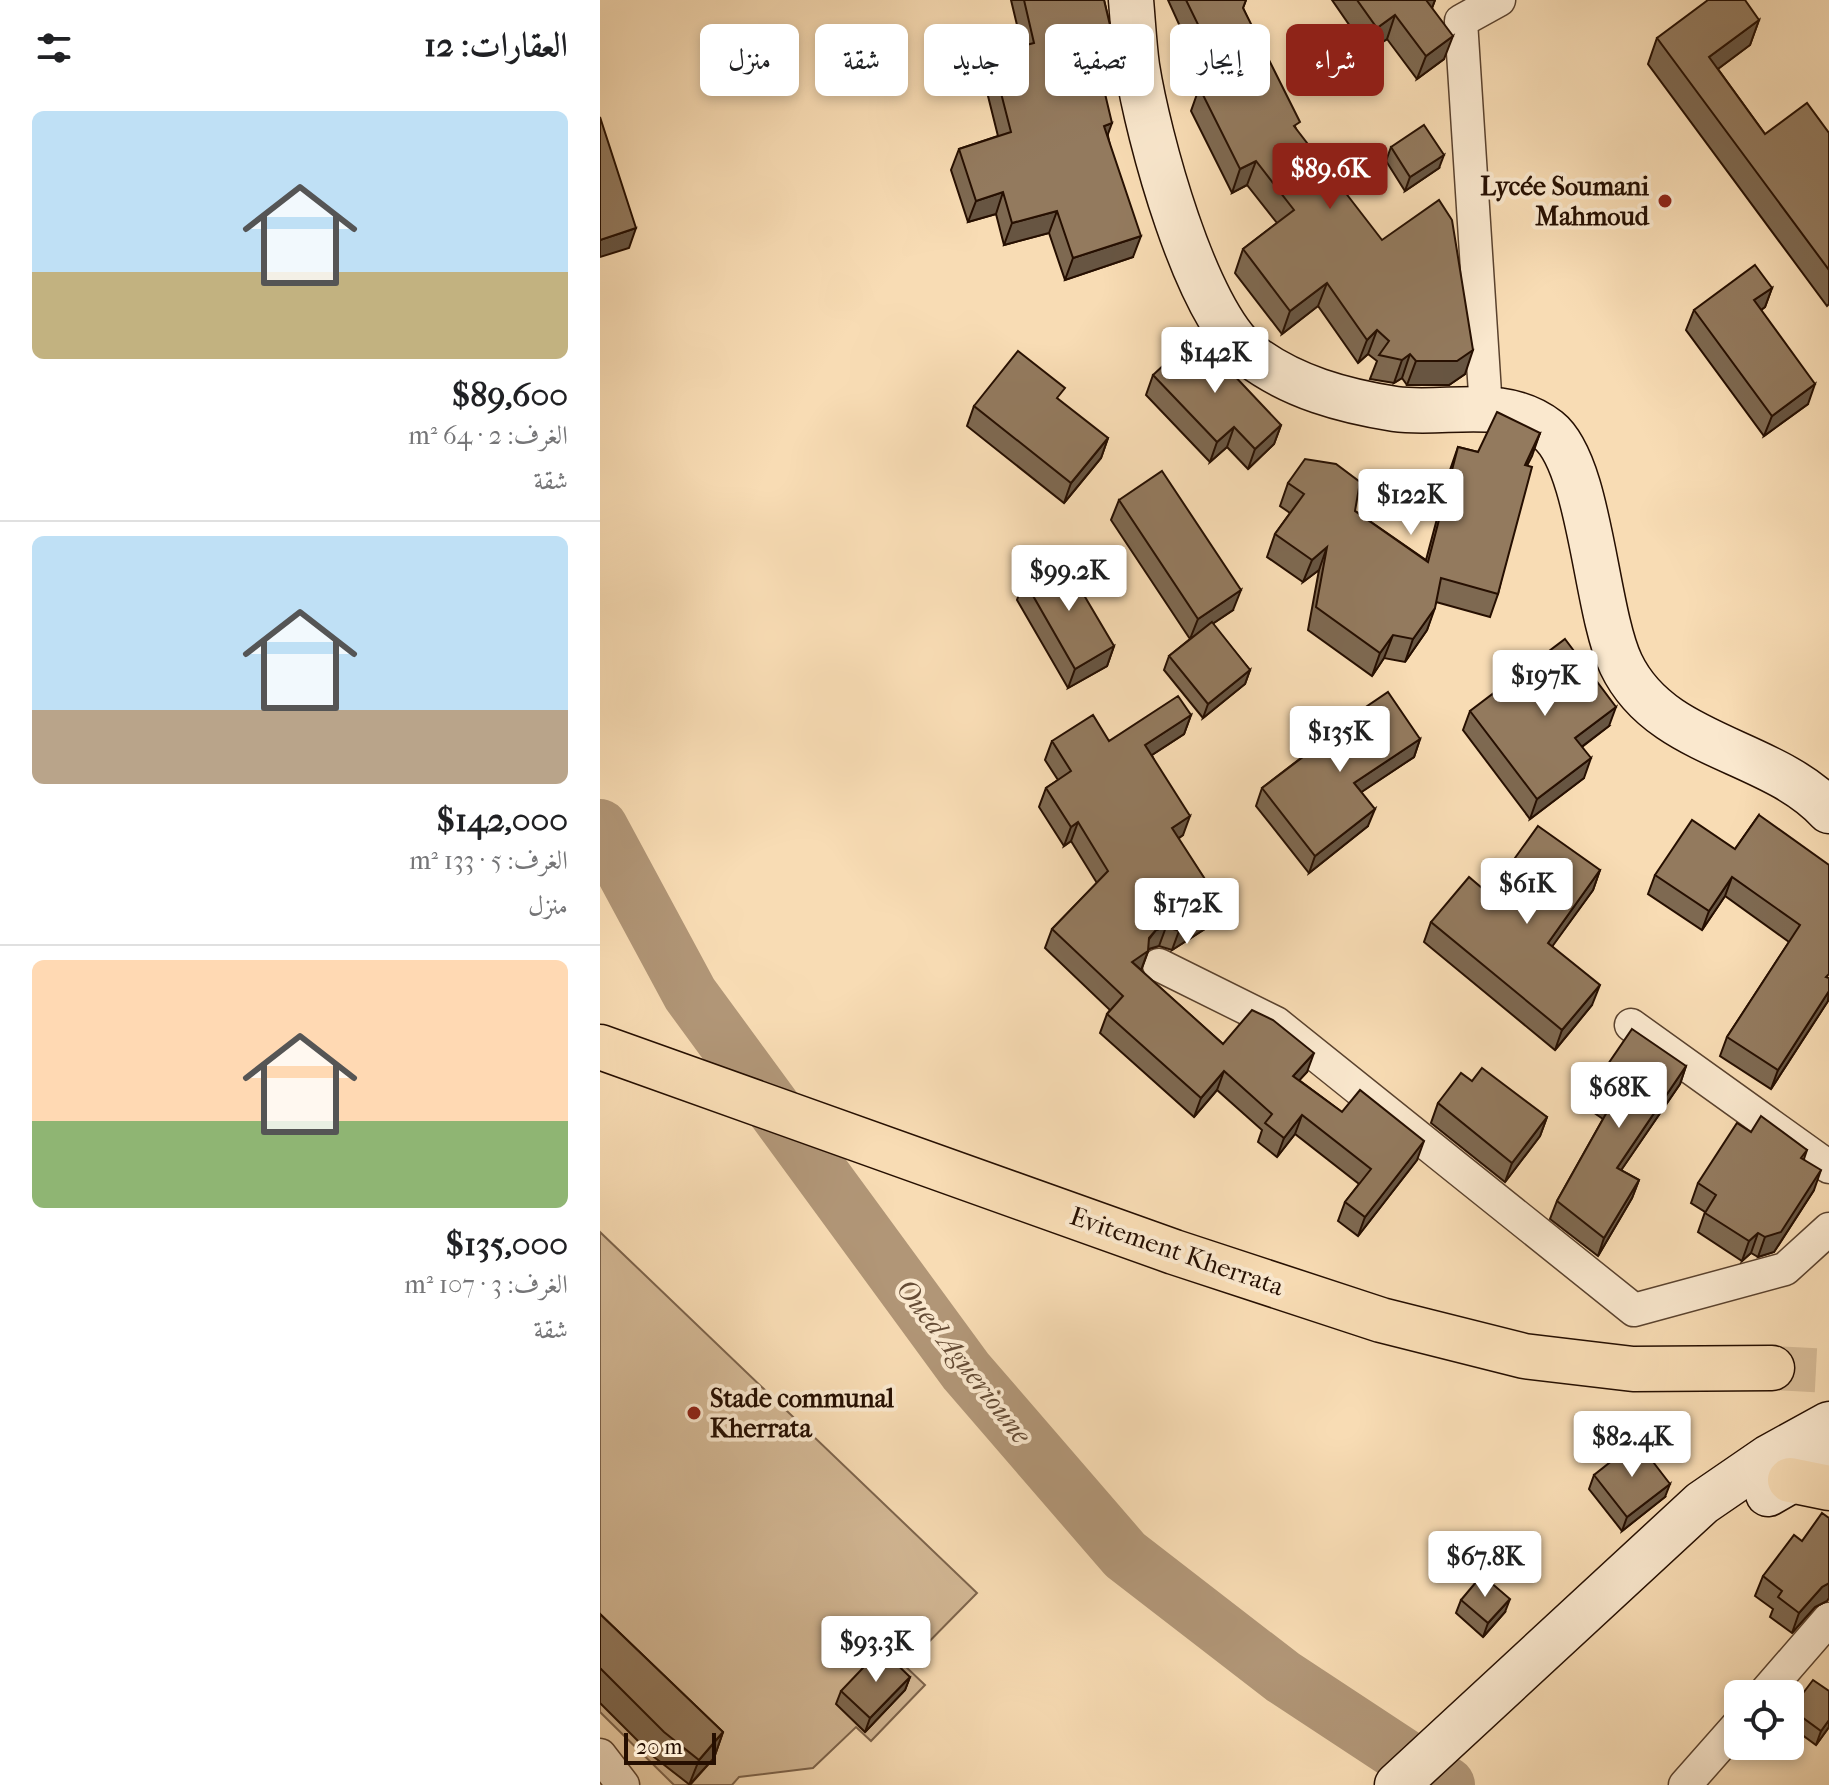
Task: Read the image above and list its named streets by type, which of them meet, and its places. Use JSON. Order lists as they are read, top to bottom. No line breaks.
{"streets":{"main road":["Evitement Kherrata"]},"water":["Oued Aguerioune"],"places":["Lycée Soumani Mahmoud","Stade communal Kherrata"],"scale_bar":"20 m","page":{"heading":"العقارات: 12","chip":["شراء","إيجار","تصفية","جديد","شقة","منزل"],"list":[{"name":"$89,600","note":"الغرف: 2 · 64 m² · شقة"},{"name":"$142,000","note":"الغرف: 5 · 133 m² · منزل"},{"name":"$135,000","note":"الغرف: 3 · 107 m² · شقة"}],"price":["$89.6K","$142K","$122K","$99.2K","$197K","$135K","$61K","$172K","$68K","$82.4K","$67.8K","$93.3K"],"scale":"20 m"}}
